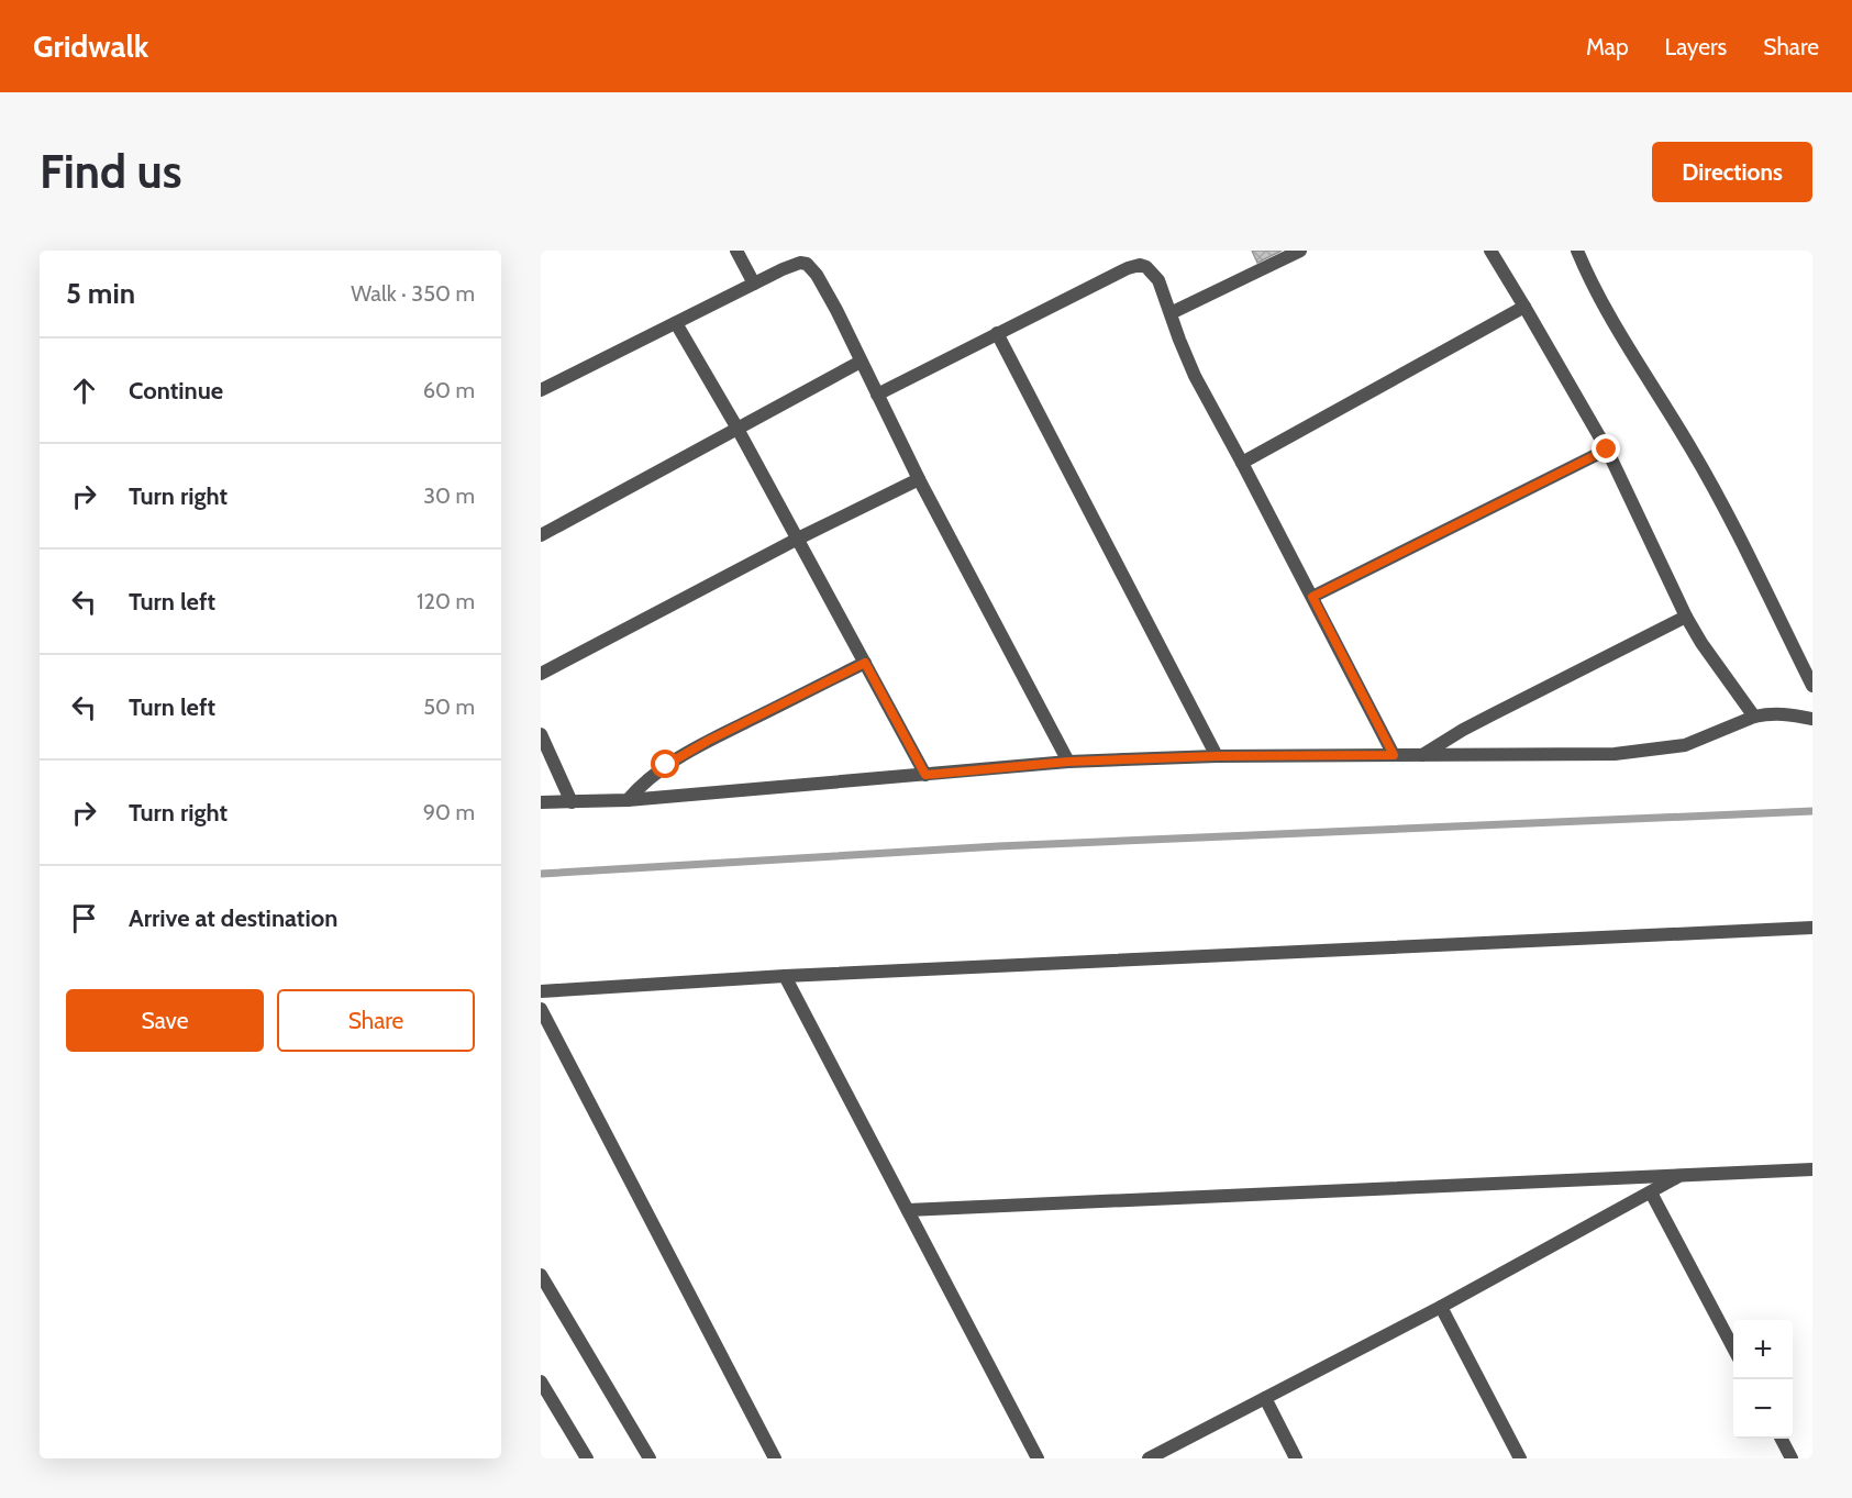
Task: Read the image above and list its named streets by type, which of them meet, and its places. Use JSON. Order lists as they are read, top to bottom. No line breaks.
{"page":{"header":"Gridwalk","nav":["Map","Layers","Share"],"buttons":["Directions",["Save","Share"]],"title":"Find us","heading":["5 min","Walk · 350 m"],"list":[["Continue","60 m"],["Turn right","30 m"],["Turn left","120 m"],["Turn left","50 m"],["Turn right","90 m"],"Arrive at destination"],"map_buttons":["+","−"]}}
